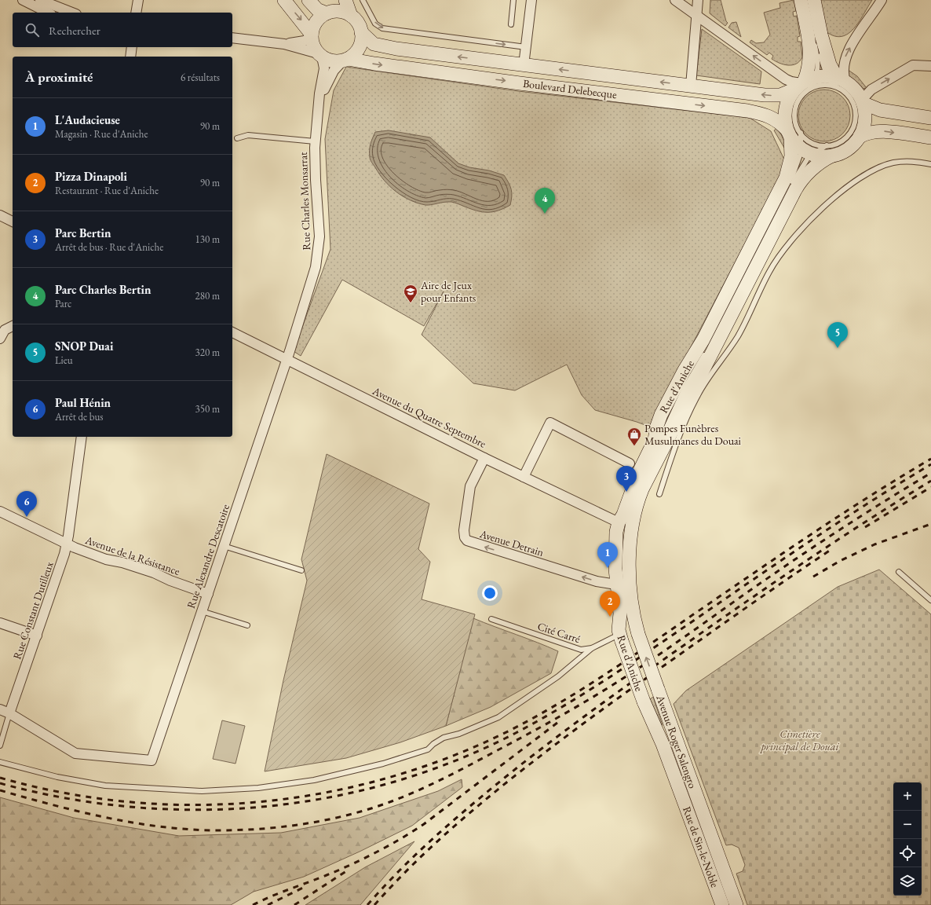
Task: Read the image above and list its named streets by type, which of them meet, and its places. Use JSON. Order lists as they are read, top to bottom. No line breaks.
{"streets":{"main road":["Boulevard Delebecque","Rue d'Aniche","Avenue Roger Salengro","Rue de Sin-le-Noble"],"street":["Rue Charles Monsarrat","Avenue du Quatre Septembre","Avenue Detrain","Avenue de la Résistance","Rue Alexandre Descatoire","Rue Constant Dutilleux"],"lane":["Cité Carré"]},"crossings":[["Boulevard Delebecque","Rue Charles Monsarrat"],["Boulevard Delebecque","Rue d'Aniche"],["Rue Charles Monsarrat","Avenue du Quatre Septembre"],["Rue Charles Monsarrat","Rue Alexandre Descatoire"],["Rue d'Aniche","Avenue du Quatre Septembre"],["Rue d'Aniche","Avenue Detrain"],["Rue d'Aniche","Cité Carré"],["Rue d'Aniche","Avenue Roger Salengro"],["Rue d'Aniche","Rue de Sin-le-Noble"],["Avenue du Quatre Septembre","Avenue Detrain"],["Avenue du Quatre Septembre","Rue Alexandre Descatoire"],["Avenue de la Résistance","Rue Alexandre Descatoire"],["Avenue de la Résistance","Rue Constant Dutilleux"],["Rue Alexandre Descatoire","Rue Constant Dutilleux"],["Cité Carré","Avenue Roger Salengro"],["Avenue Roger Salengro","Rue de Sin-le-Noble"]],"parks":["Cimetière principal de Douai"],"places":{"school or university":["Aire de Jeux pour Enfants"],"shop":["Pompes Funèbres Musulmanes du Douai"]},"page":{"search":"Rechercher","heading":["À proximité","6 résultats"],"list":[{"mark":"1","name":"L'Audacieuse","note":"Magasin · Rue d'Aniche","value":"90 m"},{"mark":"2","name":"Pizza Dinapoli","note":"Restaurant · Rue d'Aniche","value":"90 m"},{"mark":"3","name":"Parc Bertin","note":"Arrêt de bus · Rue d'Aniche","value":"130 m"},{"mark":"4","name":"Parc Charles Bertin","note":"Parc","value":"280 m"},{"mark":"5","name":"SNOP Duai","note":"Lieu","value":"320 m"},{"mark":"6","name":"Paul Hénin","note":"Arrêt de bus","value":"350 m"}],"pins":["4","5","3","6","1","2"],"map_buttons":["+","−"]}}
